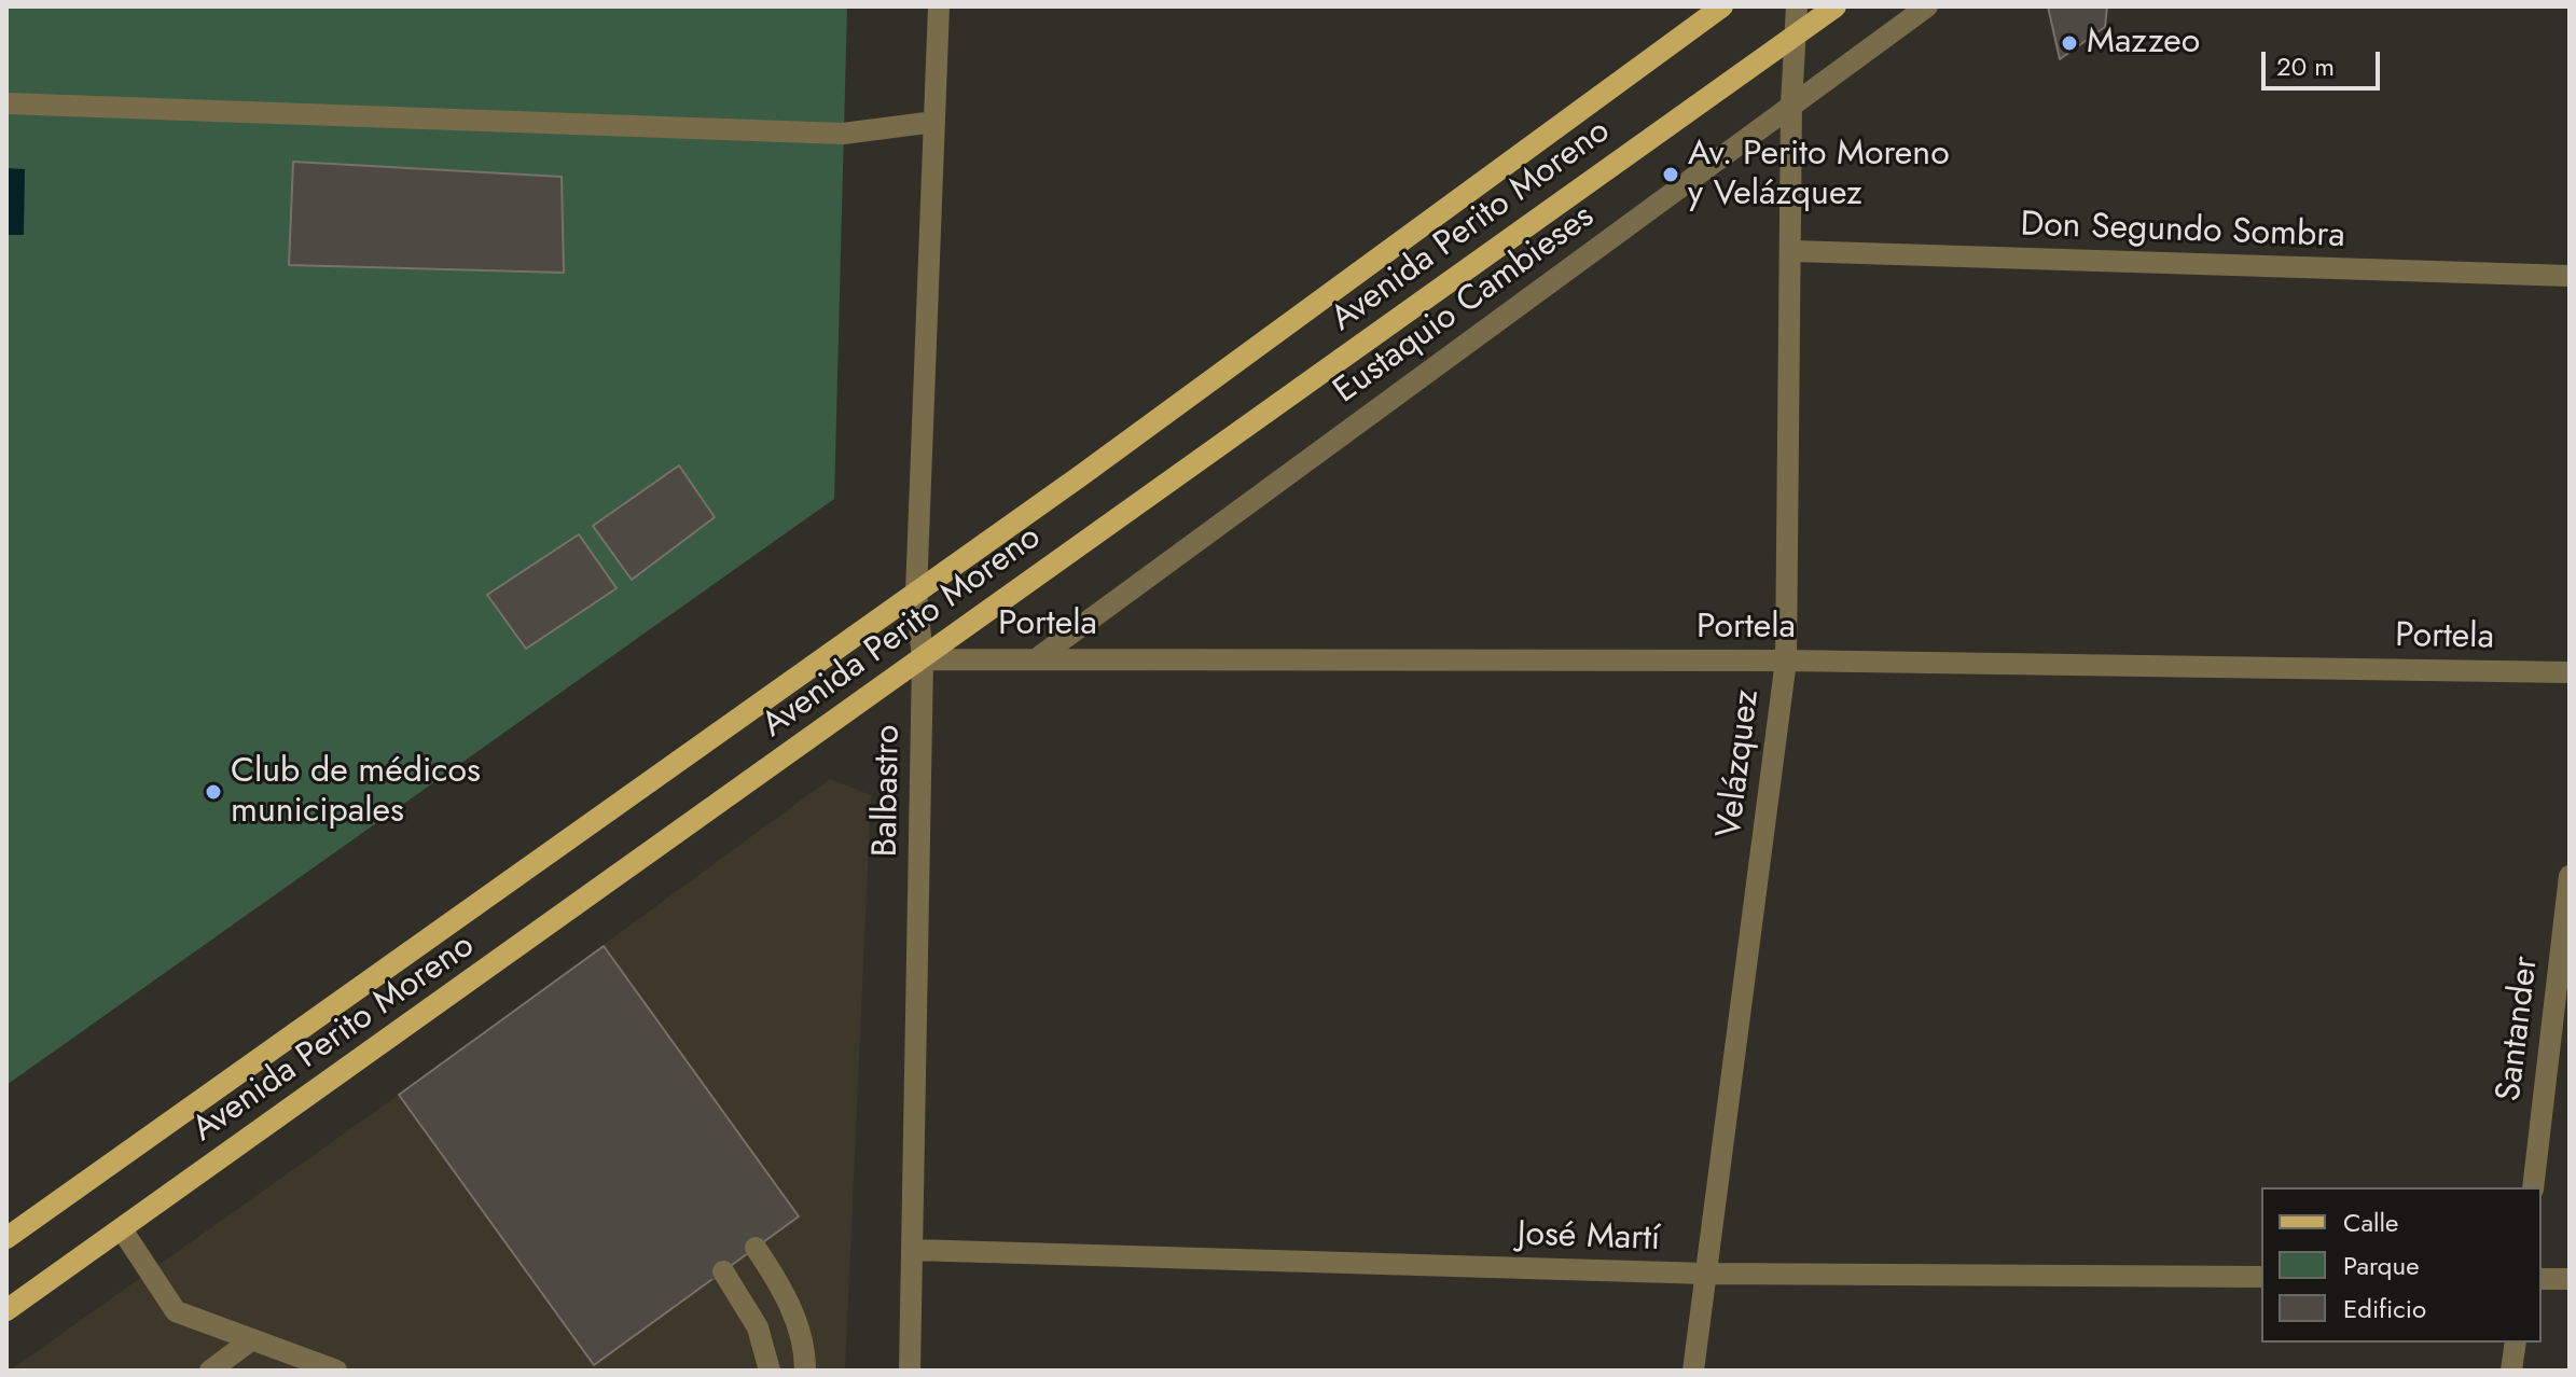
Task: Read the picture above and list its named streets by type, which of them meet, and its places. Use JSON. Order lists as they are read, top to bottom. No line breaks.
{"streets":{"main road":["Avenida Perito Moreno"],"street":["Don Segundo Sombra","Eustaquio Cambieses","Portela","Velázquez","Balbastro","Santander","José Martí"]},"crossings":[["Avenida Perito Moreno","Portela"],["Avenida Perito Moreno","Velázquez"],["Avenida Perito Moreno","Balbastro"],["Don Segundo Sombra","Velázquez"],["Eustaquio Cambieses","Portela"],["Eustaquio Cambieses","Velázquez"],["Portela","Velázquez"],["Portela","Balbastro"],["Velázquez","José Martí"],["Balbastro","José Martí"]],"places":["Mazzeo","Av. Perito Moreno y Velázquez","Club de médicos municipales"],"legend":["Calle","Parque","Edificio"],"scale_bar":"20 m"}
